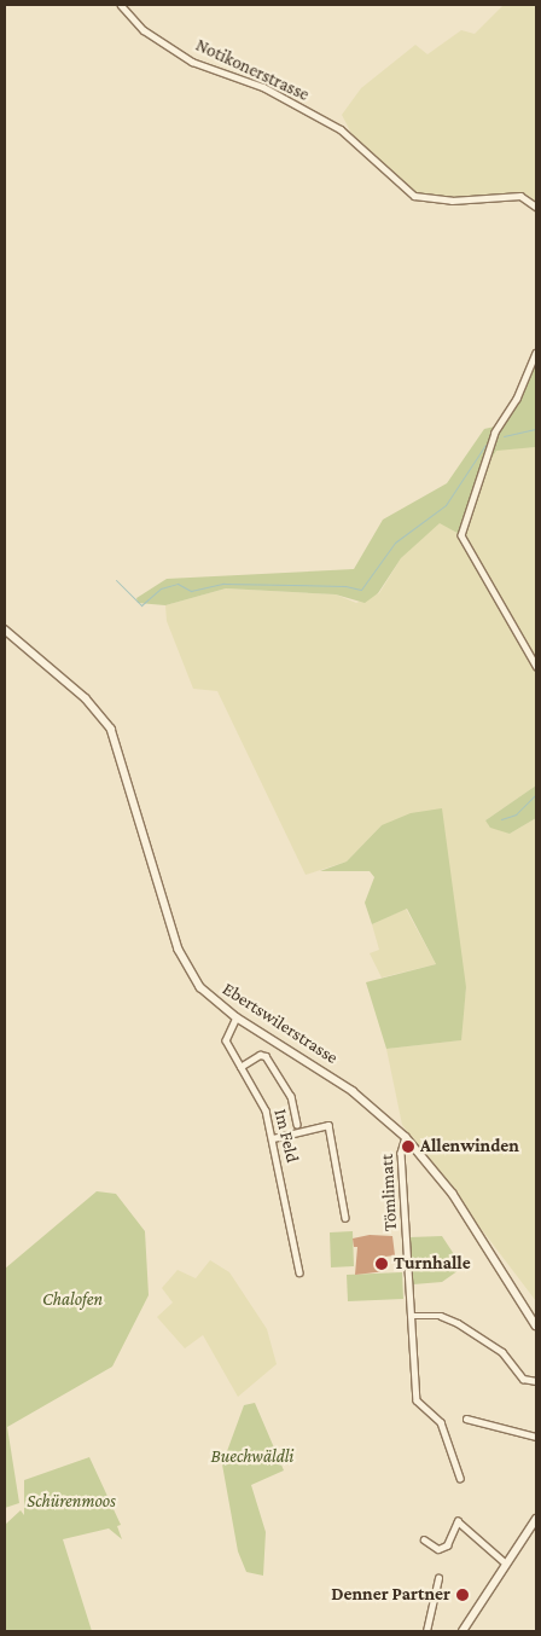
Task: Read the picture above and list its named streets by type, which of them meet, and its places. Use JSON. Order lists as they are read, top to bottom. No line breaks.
{"streets":{"street":["Notikonerstrasse","Ebertswilerstrasse","Im Feld","Tömlimatt"]},"crossings":[["Ebertswilerstrasse","Im Feld"],["Ebertswilerstrasse","Tömlimatt"]],"parks":["Chalofen","Buechwäldli","Schürenmoos"],"places":["Allenwinden","Turnhalle","Denner Partner"]}
